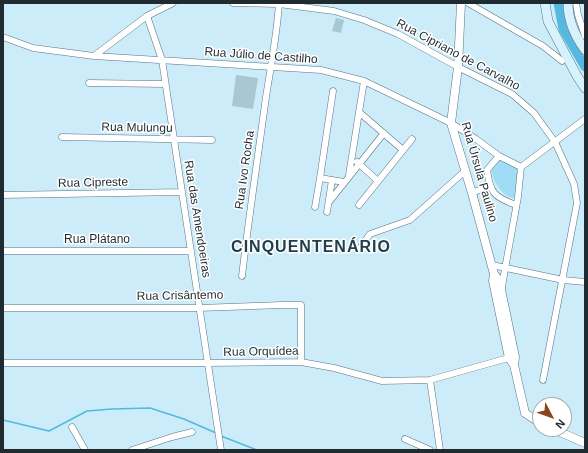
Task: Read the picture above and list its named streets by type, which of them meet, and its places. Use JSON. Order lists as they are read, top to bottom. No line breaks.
{"streets":{"street":["Rua Cipriano de Carvalho","Rua Júlio de Castilho","Rua Mulungu","Rua Ivo Rocha","Rua Úrsula Paulino","Rua Cipreste","Rua das Amendoeiras","Rua Plátano","Rua Crisântemo","Rua Orquídea"]},"crossings":[["Rua Cipriano de Carvalho","Rua Ivo Rocha"],["Rua Cipriano de Carvalho","Rua Úrsula Paulino"],["Rua Júlio de Castilho","Rua Ivo Rocha"],["Rua Júlio de Castilho","Rua Úrsula Paulino"],["Rua Júlio de Castilho","Rua das Amendoeiras"],["Rua Mulungu","Rua das Amendoeiras"],["Rua Úrsula Paulino","Rua Orquídea"],["Rua Cipreste","Rua das Amendoeiras"],["Rua das Amendoeiras","Rua Plátano"],["Rua das Amendoeiras","Rua Crisântemo"],["Rua das Amendoeiras","Rua Orquídea"],["Rua Crisântemo","Rua Orquídea"]],"districts":["CINQUENTENÁRIO"],"north":"bottom right"}
